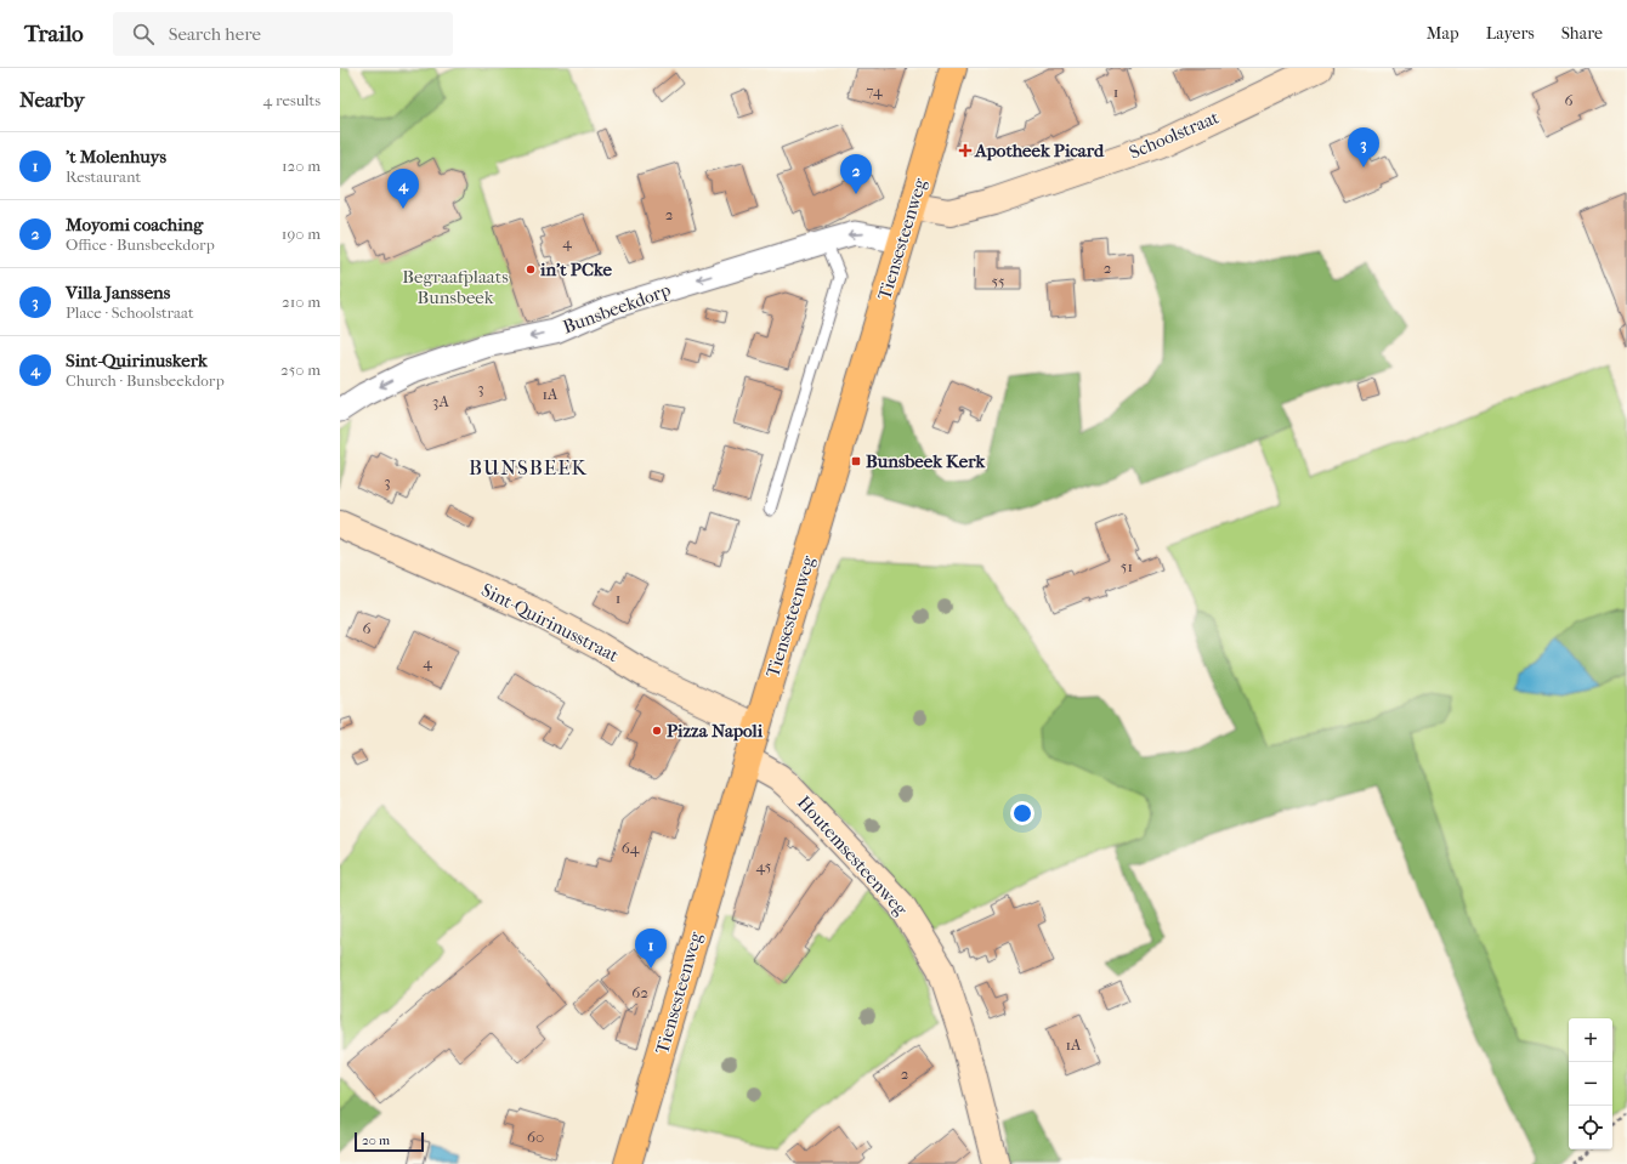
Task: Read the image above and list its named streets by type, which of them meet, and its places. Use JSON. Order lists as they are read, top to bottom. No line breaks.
{"streets":{"main road":["Tiensesteenweg"],"street":["Schoolstraat","Bunsbeekdorp","Sint-Quirinusstraat","Houtemsesteenweg"]},"crossings":[["Schoolstraat","Tiensesteenweg"],["Tiensesteenweg","Bunsbeekdorp"],["Tiensesteenweg","Sint-Quirinusstraat"],["Tiensesteenweg","Houtemsesteenweg"]],"one_way":["Bunsbeekdorp"],"districts":["BUNSBEEK"],"parks":["Begraafplaats Bunsbeek"],"places":{"health":["Apotheek Picard"],"other":["in't PCke","Pizza Napoli"],"transit":["Bunsbeek Kerk"]},"house_numbers":["74","1","6","2","4","2","55","3","1A","3A","3","51","1","6","4","64","45","62","1A","2","60"],"scale_bar":"20 m","page":{"header":"Trailo","search":"Search here","nav":["Map","Layers","Share"],"heading":["Nearby","4 results"],"pins":["3","2","4","1"],"list":[{"mark":"1","name":"'t Molenhuys","note":"Restaurant","value":"120 m"},{"mark":"2","name":"Moyomi coaching","note":"Office · Bunsbeekdorp","value":"190 m"},{"mark":"3","name":"Villa Janssens","note":"Place · Schoolstraat","value":"210 m"},{"mark":"4","name":"Sint-Quirinuskerk","note":"Church · Bunsbeekdorp","value":"250 m"}],"map_buttons":["+","−"],"scale":"20 m"}}
